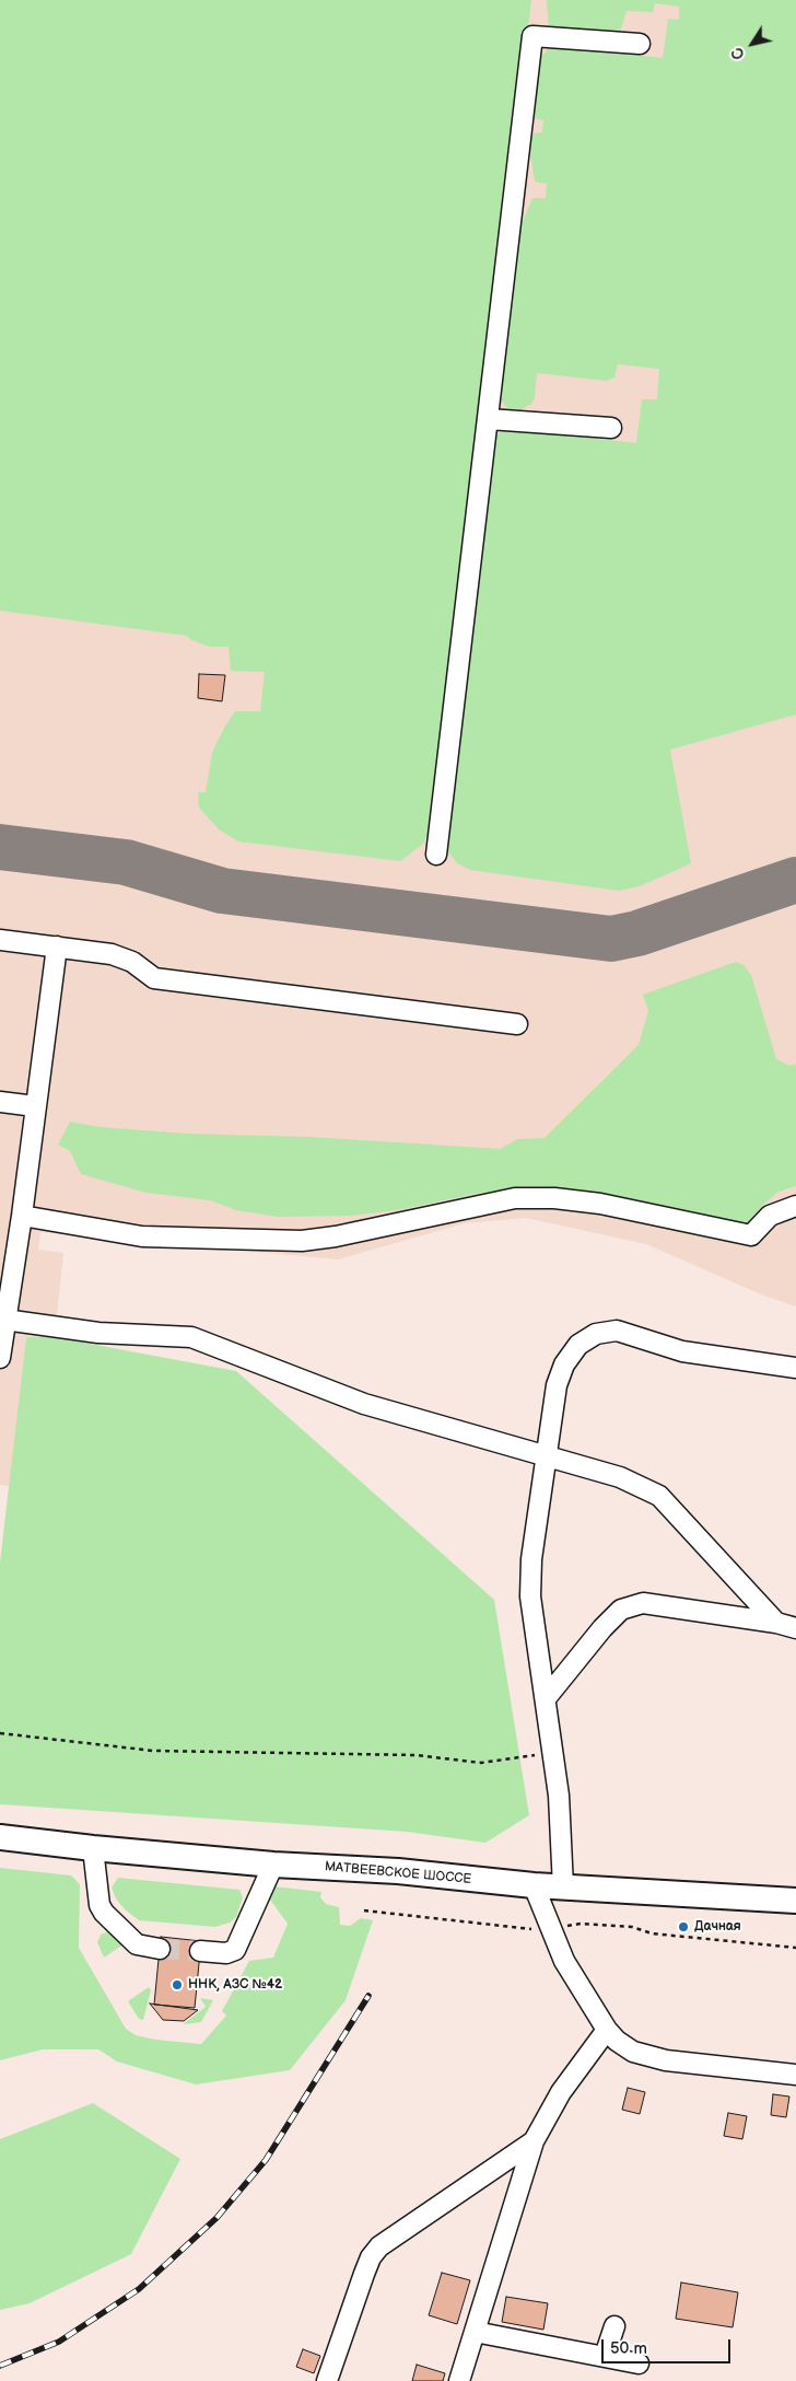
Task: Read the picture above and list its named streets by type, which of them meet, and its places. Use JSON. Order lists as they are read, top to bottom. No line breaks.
{"streets":{"main road":["МАТВЕЕВСКОЕ ШОССЕ"]},"places":["Дачная","ННК, АЗС №42"],"scale_bar":"50 m","north":"bottom left"}
